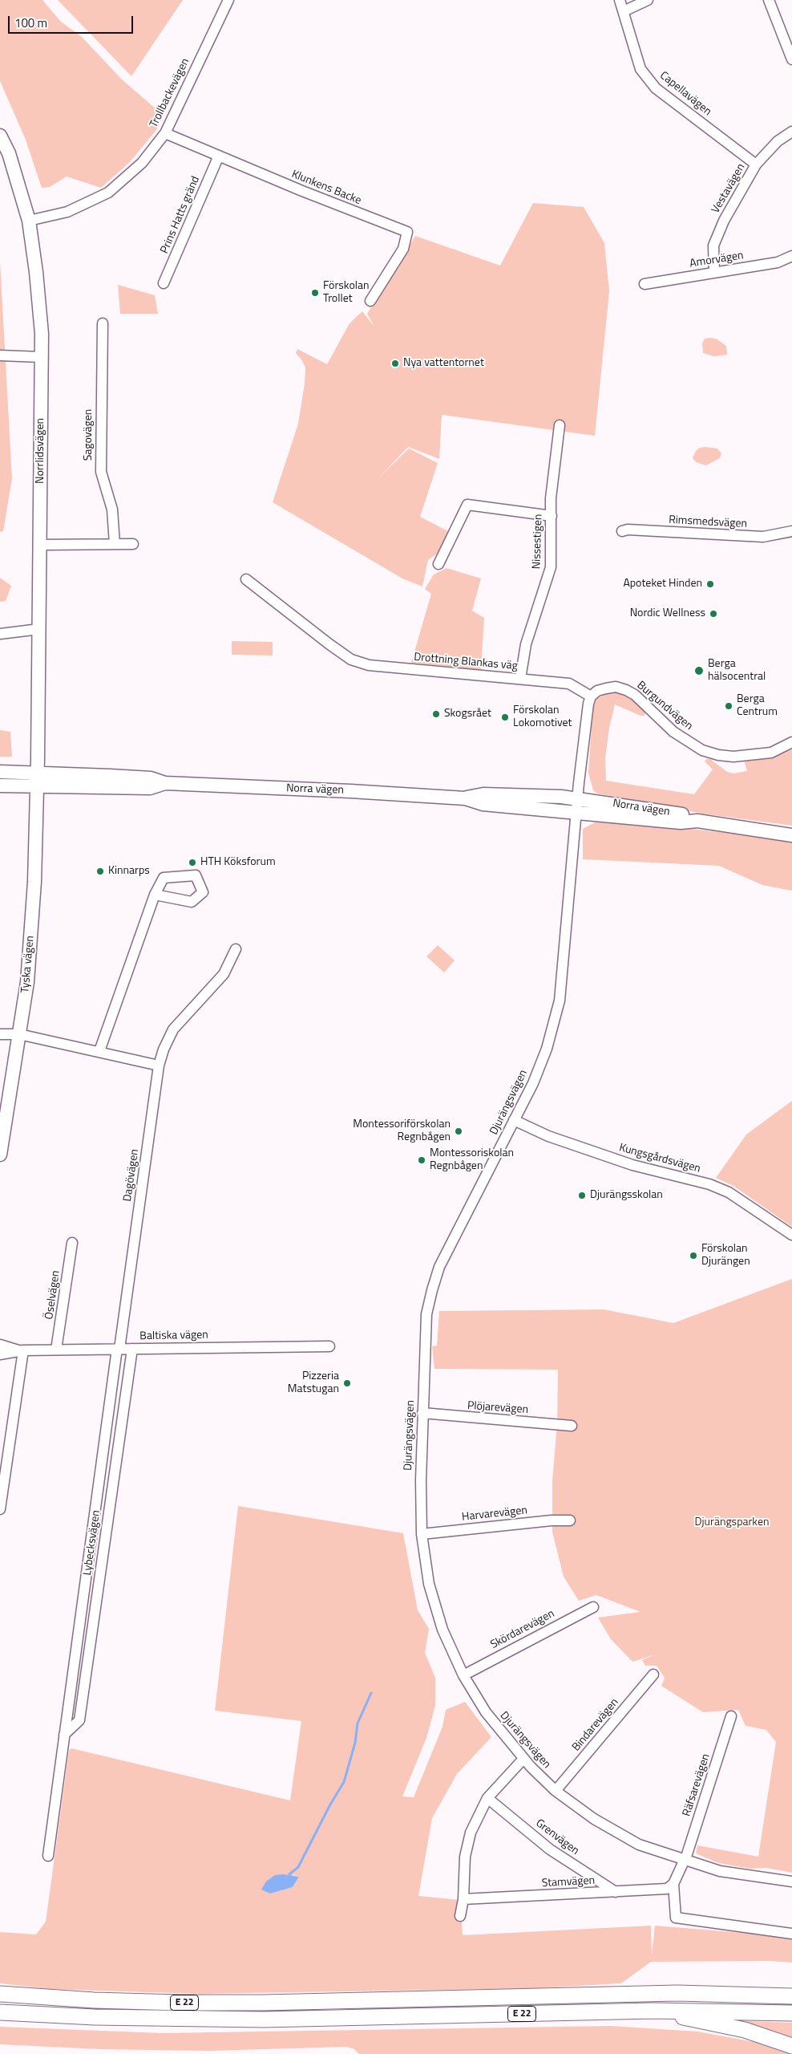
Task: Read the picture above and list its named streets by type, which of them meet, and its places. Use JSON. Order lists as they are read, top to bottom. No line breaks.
{"streets":{"highway":["E 22"],"main road":["Norrlidsvägen","Norra vägen","Tyska vägen"],"street":["Trollbackevägen","Capellavägen","Klunkens Backe","Vestavägen","Prins Hatts gränd","Amorvägen","Sagovägen","Rimsmedsvägen","Nissestigen","Drottning Blankas väg","Burgundvägen","Djurängsvägen","Kungsgårdsvägen","Dagövägen","Öselvägen","Baltiska vägen","Plöjarevägen","Harvarevägen","Lybecksvägen","Skördarevägen","Bindarevägen","Räfsarevägen","Grenvägen","Stamvägen"]},"crossings":[["Trollbackevägen","Klunkens Backe"],["Trollbackevägen","Norrlidsvägen"],["Capellavägen","Vestavägen"],["Klunkens Backe","Prins Hatts gränd"],["Vestavägen","Amorvägen"],["Norrlidsvägen","Norra vägen"],["Norrlidsvägen","Tyska vägen"],["Nissestigen","Drottning Blankas väg"],["Drottning Blankas väg","Burgundvägen"],["Norra vägen","Tyska vägen"],["Norra vägen","Djurängsvägen"],["Djurängsvägen","Kungsgårdsvägen"],["Djurängsvägen","Plöjarevägen"],["Djurängsvägen","Harvarevägen"],["Djurängsvägen","Skördarevägen"],["Djurängsvägen","Bindarevägen"],["Djurängsvägen","Räfsarevägen"],["Dagövägen","Baltiska vägen"],["Dagövägen","Lybecksvägen"],["Öselvägen","Baltiska vägen"],["Baltiska vägen","Lybecksvägen"],["Grenvägen","Stamvägen"]],"parks":["Djurängsparken"],"places":["Förskolan Trollet","Nya vattentornet","Apoteket Hinden","Nordic Wellness","Berga hälsocentral","Berga Centrum","Skogsrået","Förskolan Lokomotivet","HTH Köksforum","Kinnarps","Montessoriförskolan Regnbågen","Montessoriskolan Regnbågen","Djurängsskolan","Förskolan Djurängen","Pizzeria Matstugan"],"scale_bar":"100 m"}
